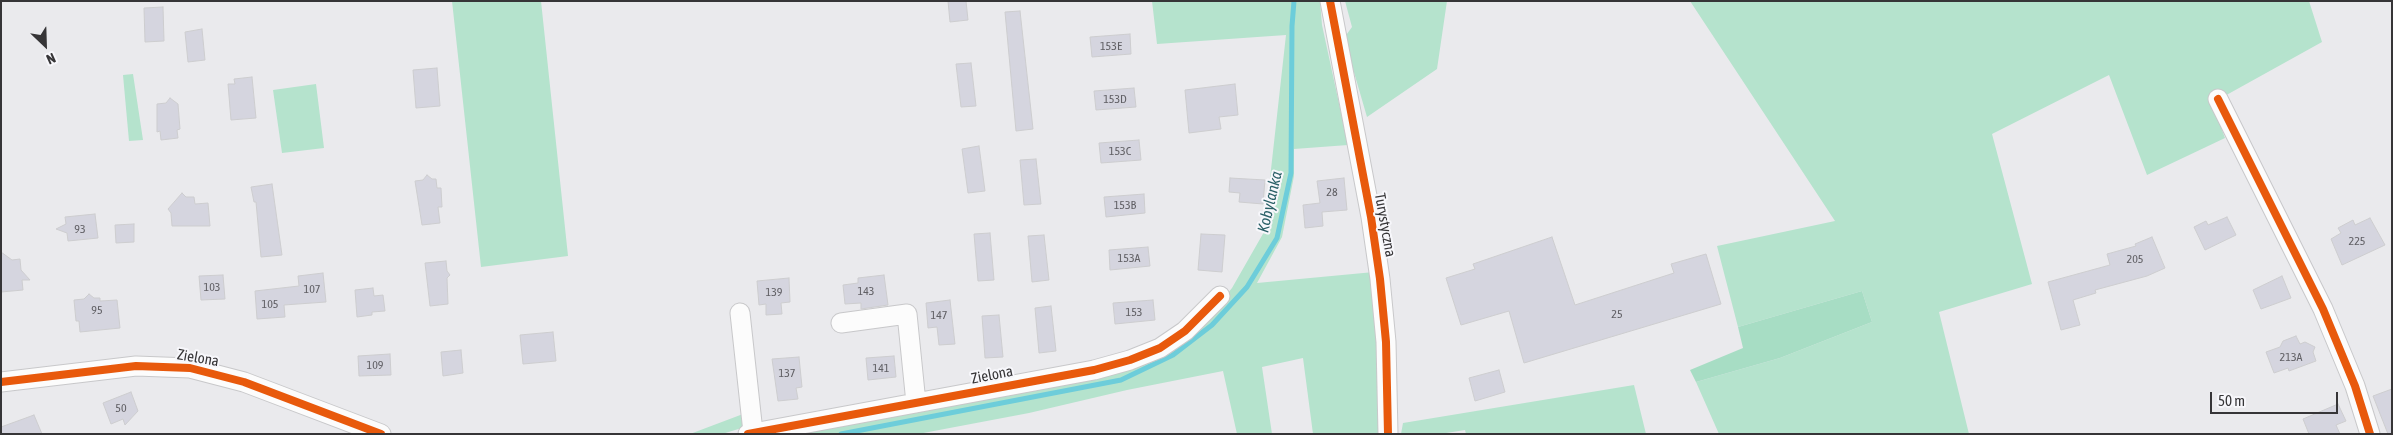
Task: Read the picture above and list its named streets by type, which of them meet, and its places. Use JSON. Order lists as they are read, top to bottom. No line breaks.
{"streets":{"street":["Turystyczna","Zielona"]},"water":["Kobylanka"],"house_numbers":["153E","153D","153C","28","153B","93","225","153A","205","103","107","143","139","105","95","153","25","147","213A","109","141","137","50"],"scale_bar":"50 m","north":"bottom right"}
